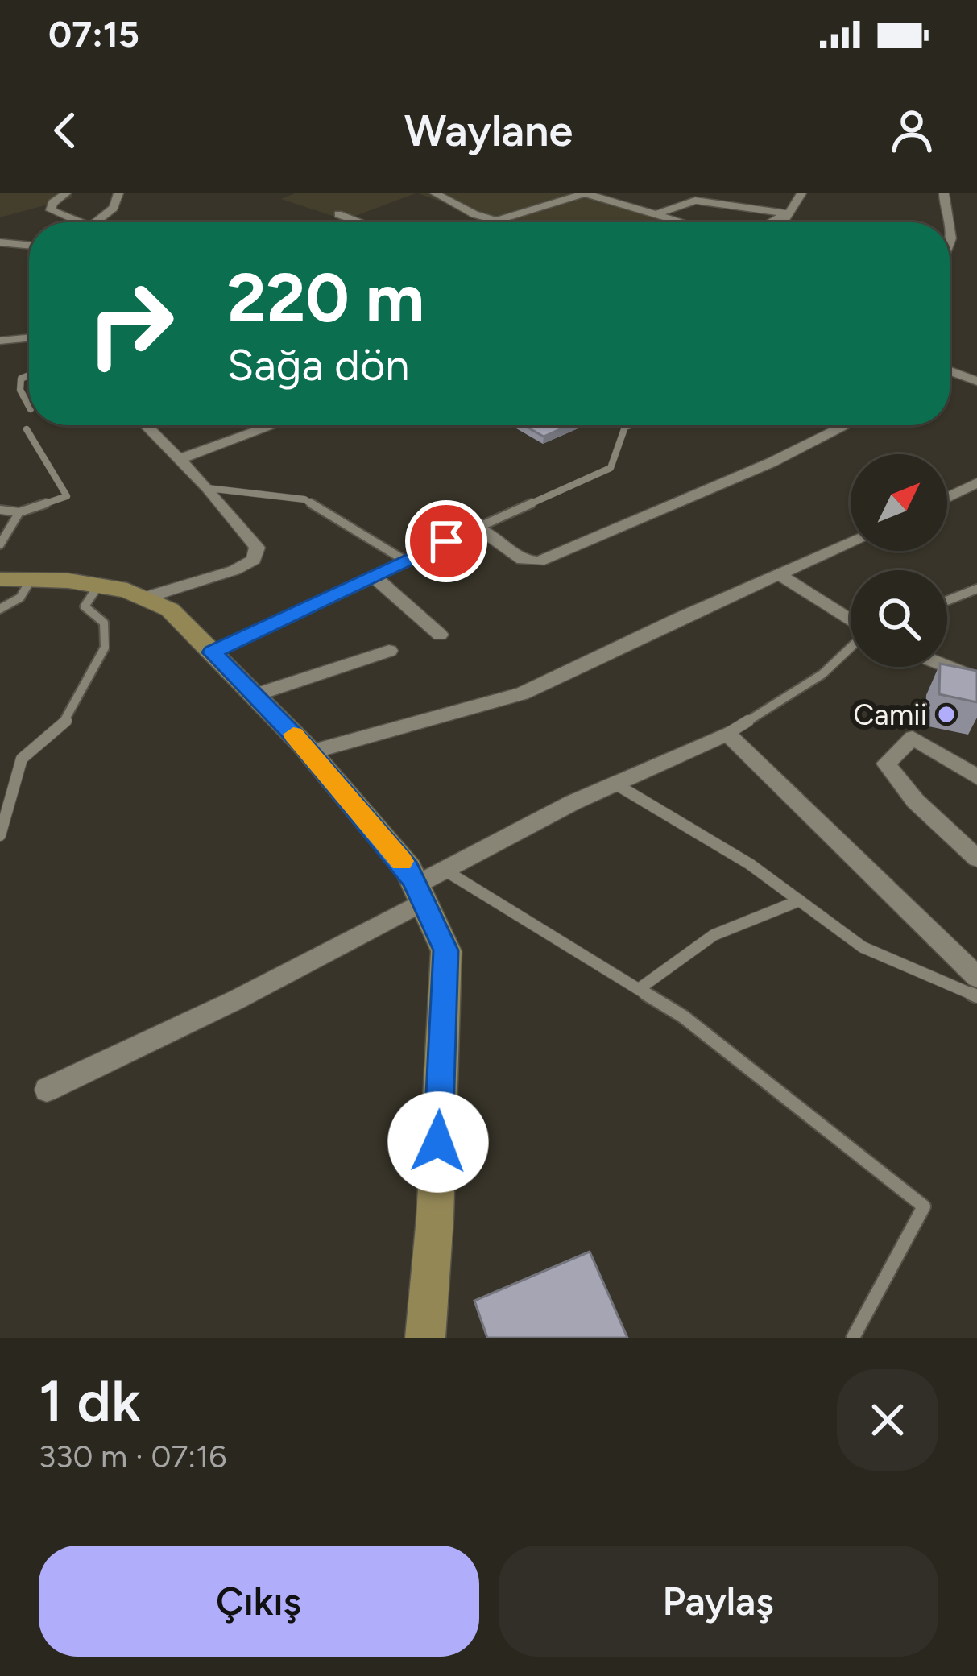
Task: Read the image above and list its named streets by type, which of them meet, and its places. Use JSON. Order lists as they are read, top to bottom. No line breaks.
{"places":["Camii"],"north":"top right","page":{"status":"07:15","header":"Waylane","turn":["220 m","Sağa dön"],"heading":["1 dk","330 m · 07:16"],"buttons":["Çıkış","Paylaş"]}}
